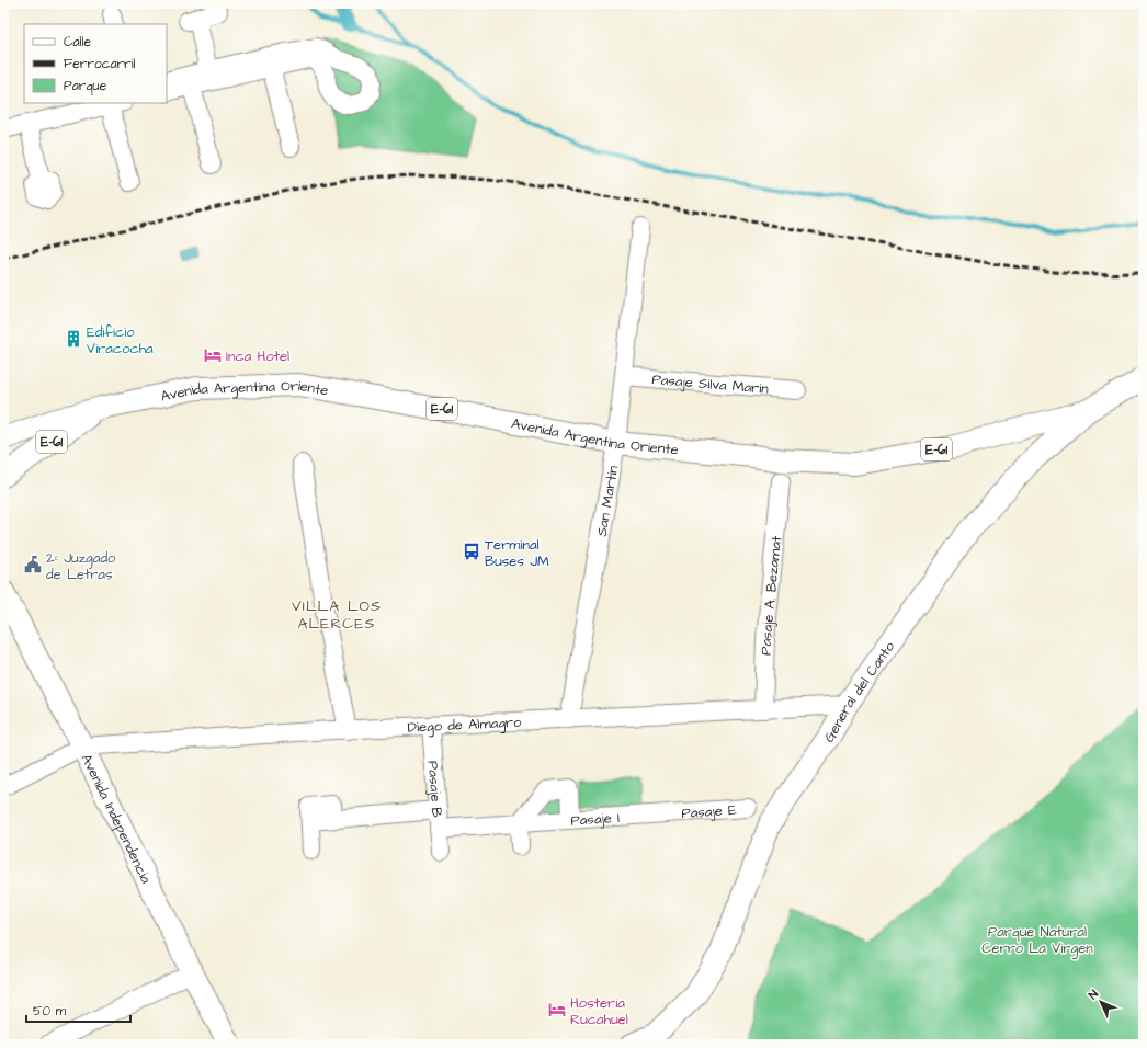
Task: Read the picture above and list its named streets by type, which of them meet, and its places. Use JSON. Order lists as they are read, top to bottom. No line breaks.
{"streets":{"main road":["Avenida Argentina Oriente","E-61","General del Canto","Avenida Independencia"],"street":["Pasaje Silva Marin","San Martín","Pasaje A. Bezamat","Diego de Almagro","Pasaje B","Pasaje E","Pasaje I"]},"crossings":[["Pasaje Silva Marin","San Martín"],["Avenida Argentina Oriente","San Martín"],["Avenida Argentina Oriente","General del Canto"],["San Martín","Diego de Almagro"],["Pasaje A. Bezamat","Diego de Almagro"],["General del Canto","Diego de Almagro"],["Diego de Almagro","Pasaje B"],["Diego de Almagro","Avenida Independencia"],["Pasaje B","Pasaje I"],["Pasaje E","Pasaje I"]],"districts":["VILLA LOS ALERCES"],"parks":["Parque Natural Cerro La Virgen"],"places":{"building":["Edificio Viracocha"],"hotel":["Inca Hotel","Hosteria Rucahuel"],"bus stop":["Terminal Buses JM"],"public building":["2º Juzgado de Letras"]},"legend":["Calle","Ferrocarril","Parque"],"scale_bar":"50 m","north":"top left"}
